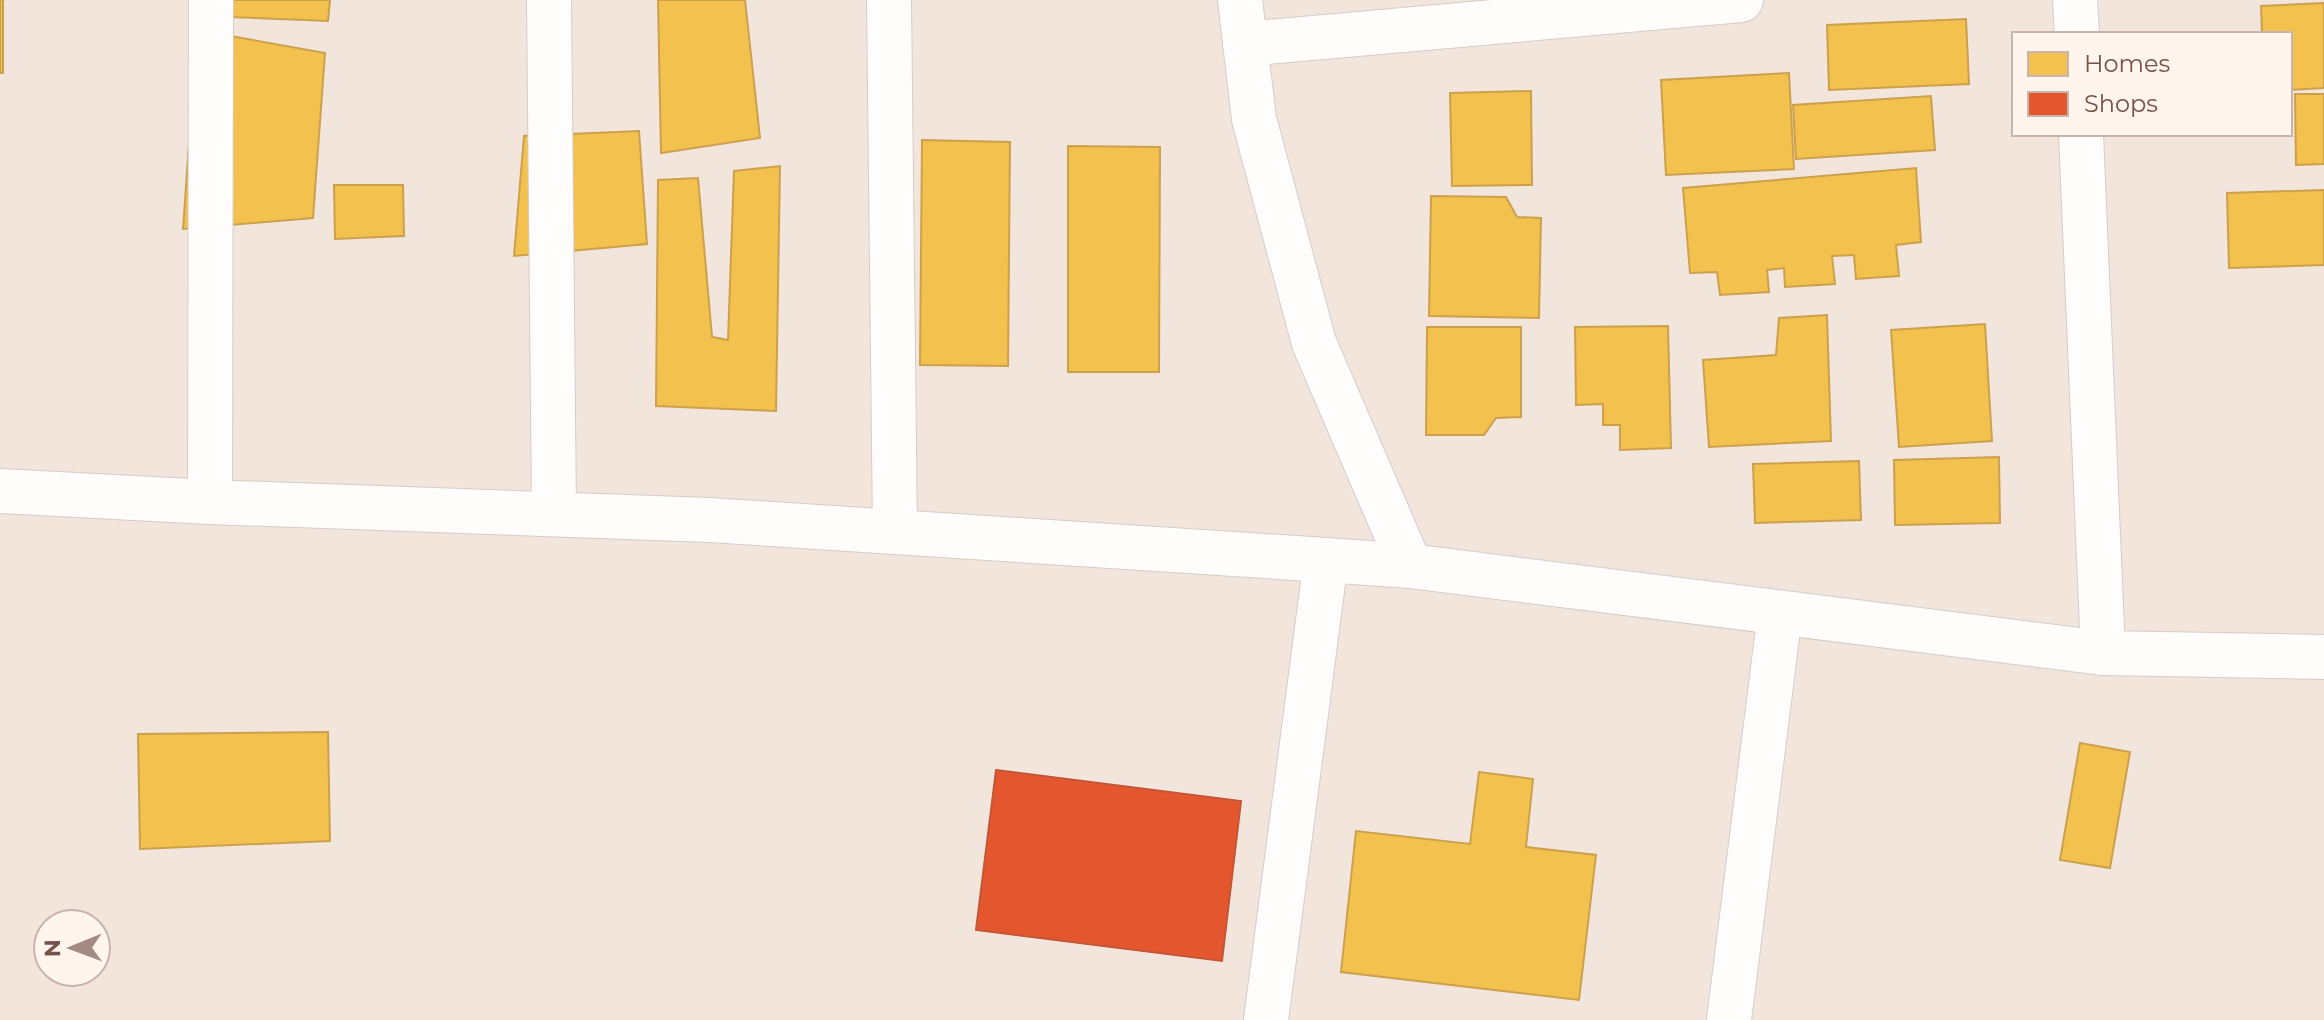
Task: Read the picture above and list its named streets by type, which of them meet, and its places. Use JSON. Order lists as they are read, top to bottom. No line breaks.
{"legend":["Homes","Shops"],"north":"left"}
